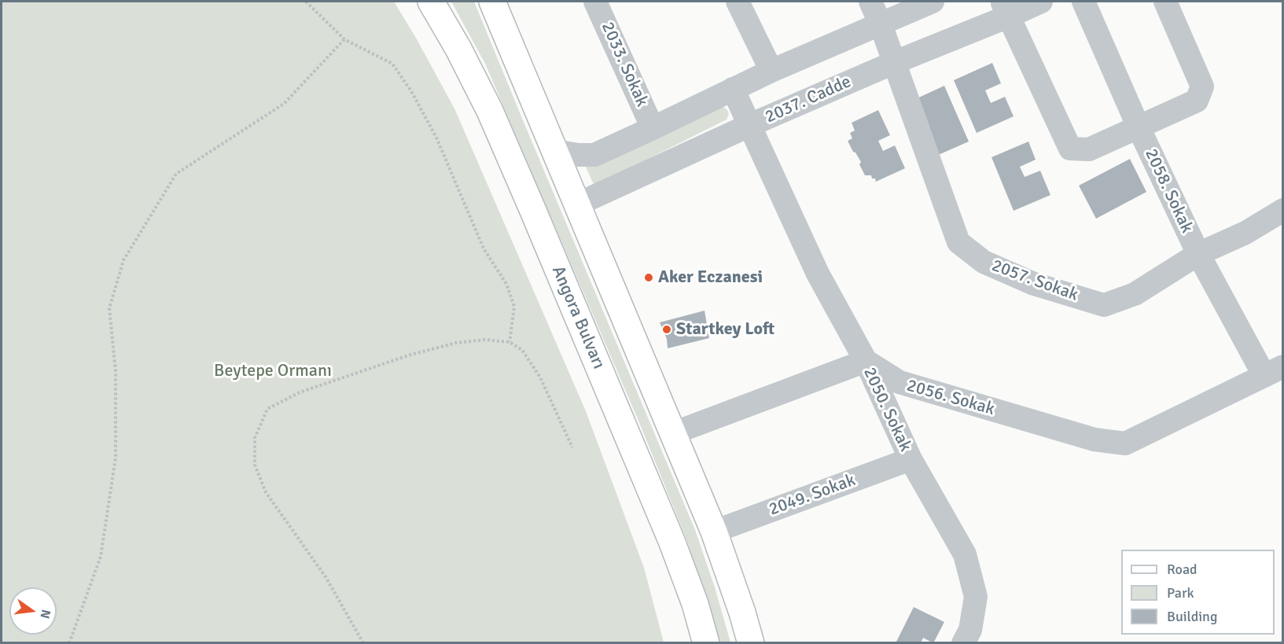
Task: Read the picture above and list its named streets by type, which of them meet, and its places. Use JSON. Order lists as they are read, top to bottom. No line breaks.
{"streets":{"main road":["Angora Bulvarı"],"street":["2033. Sokak","2037. Cadde","2058. Sokak","2057. Sokak","2056. Sokak","2050. Sokak","2049. Sokak"]},"crossings":[["2037. Cadde","2057. Sokak"],["2037. Cadde","2056. Sokak"],["2058. Sokak","2057. Sokak"],["2058. Sokak","2056. Sokak"],["2056. Sokak","2050. Sokak"],["2050. Sokak","2049. Sokak"]],"parks":["Beytepe Ormanı"],"places":["Aker Eczanesi","Startkey Loft"],"legend":["Road","Park","Building"],"north":"right"}
